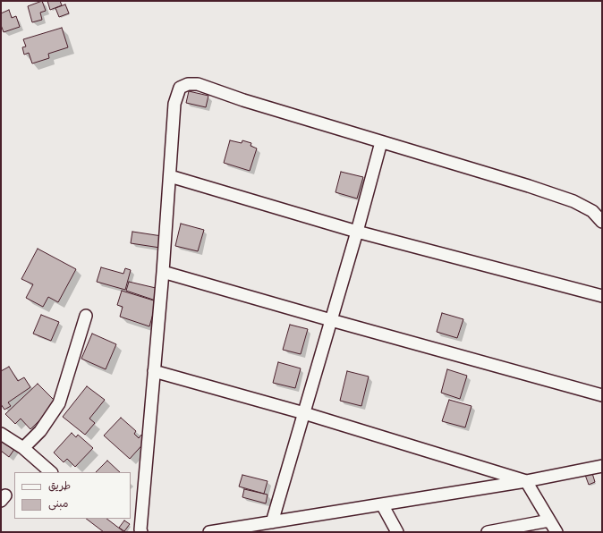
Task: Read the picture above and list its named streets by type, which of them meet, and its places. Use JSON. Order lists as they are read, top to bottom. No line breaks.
{"legend":["طريق","مبنى"]}
